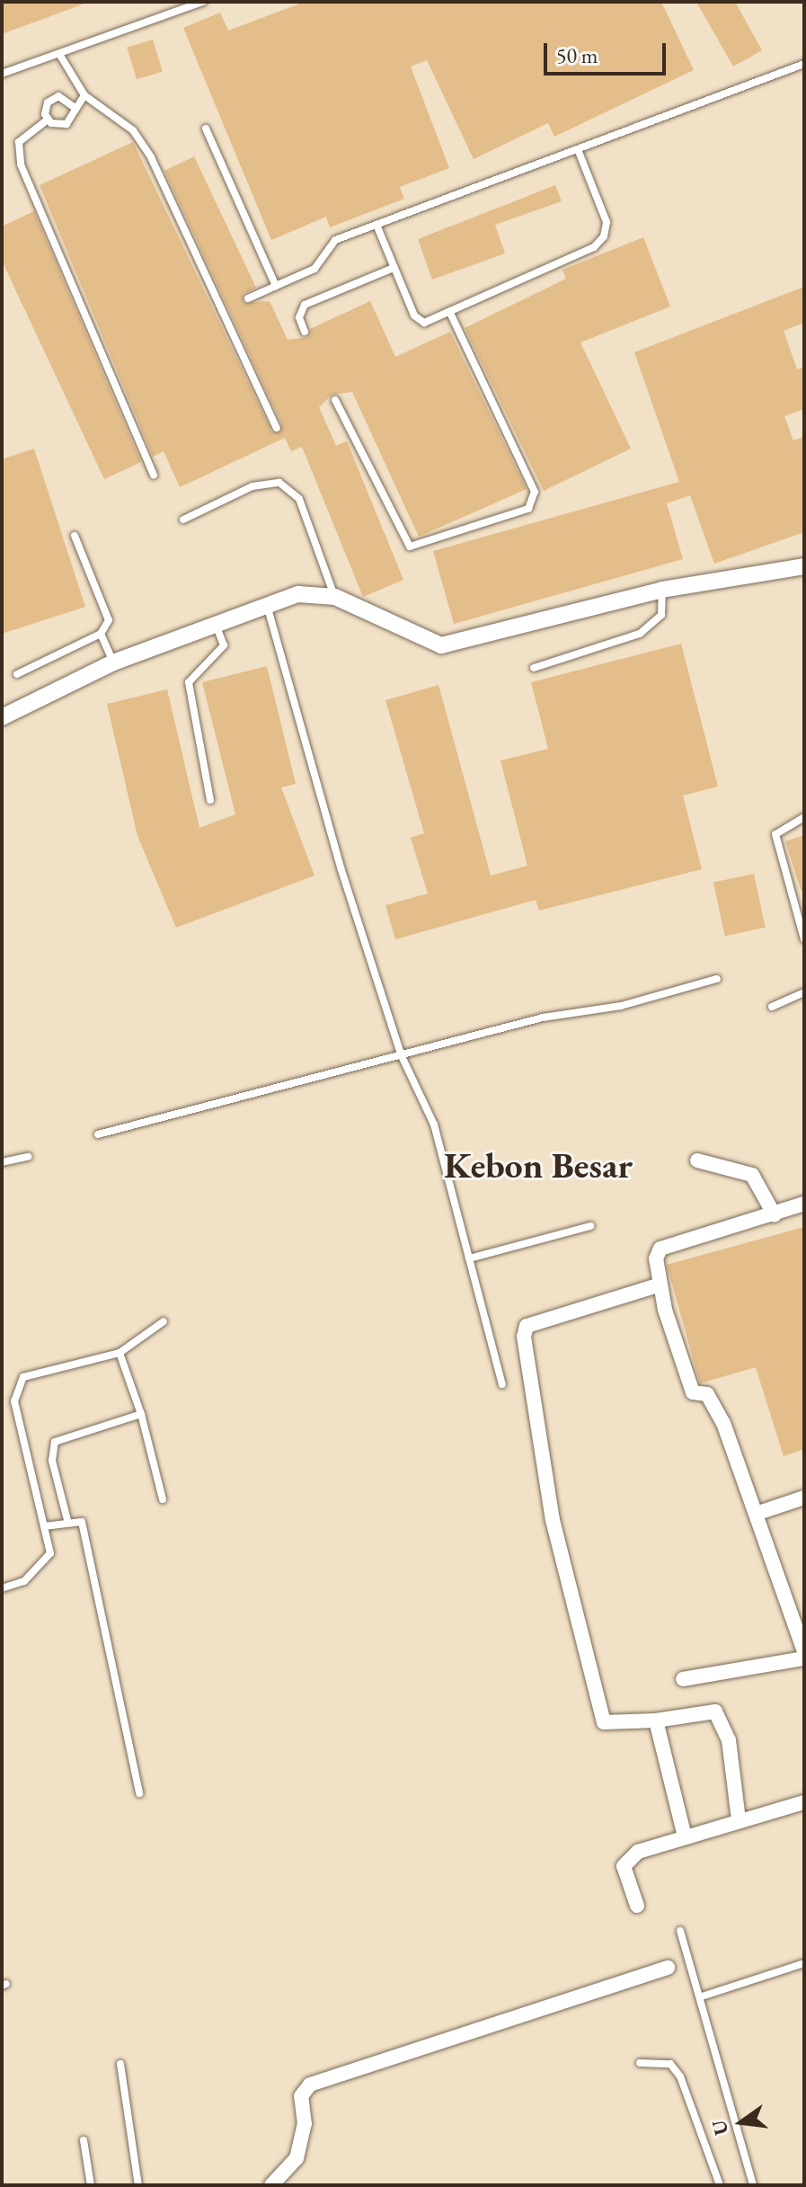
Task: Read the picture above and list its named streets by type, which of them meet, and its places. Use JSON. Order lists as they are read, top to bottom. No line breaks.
{"districts":["Kebon Besar"],"scale_bar":"50 m","north":"left"}
